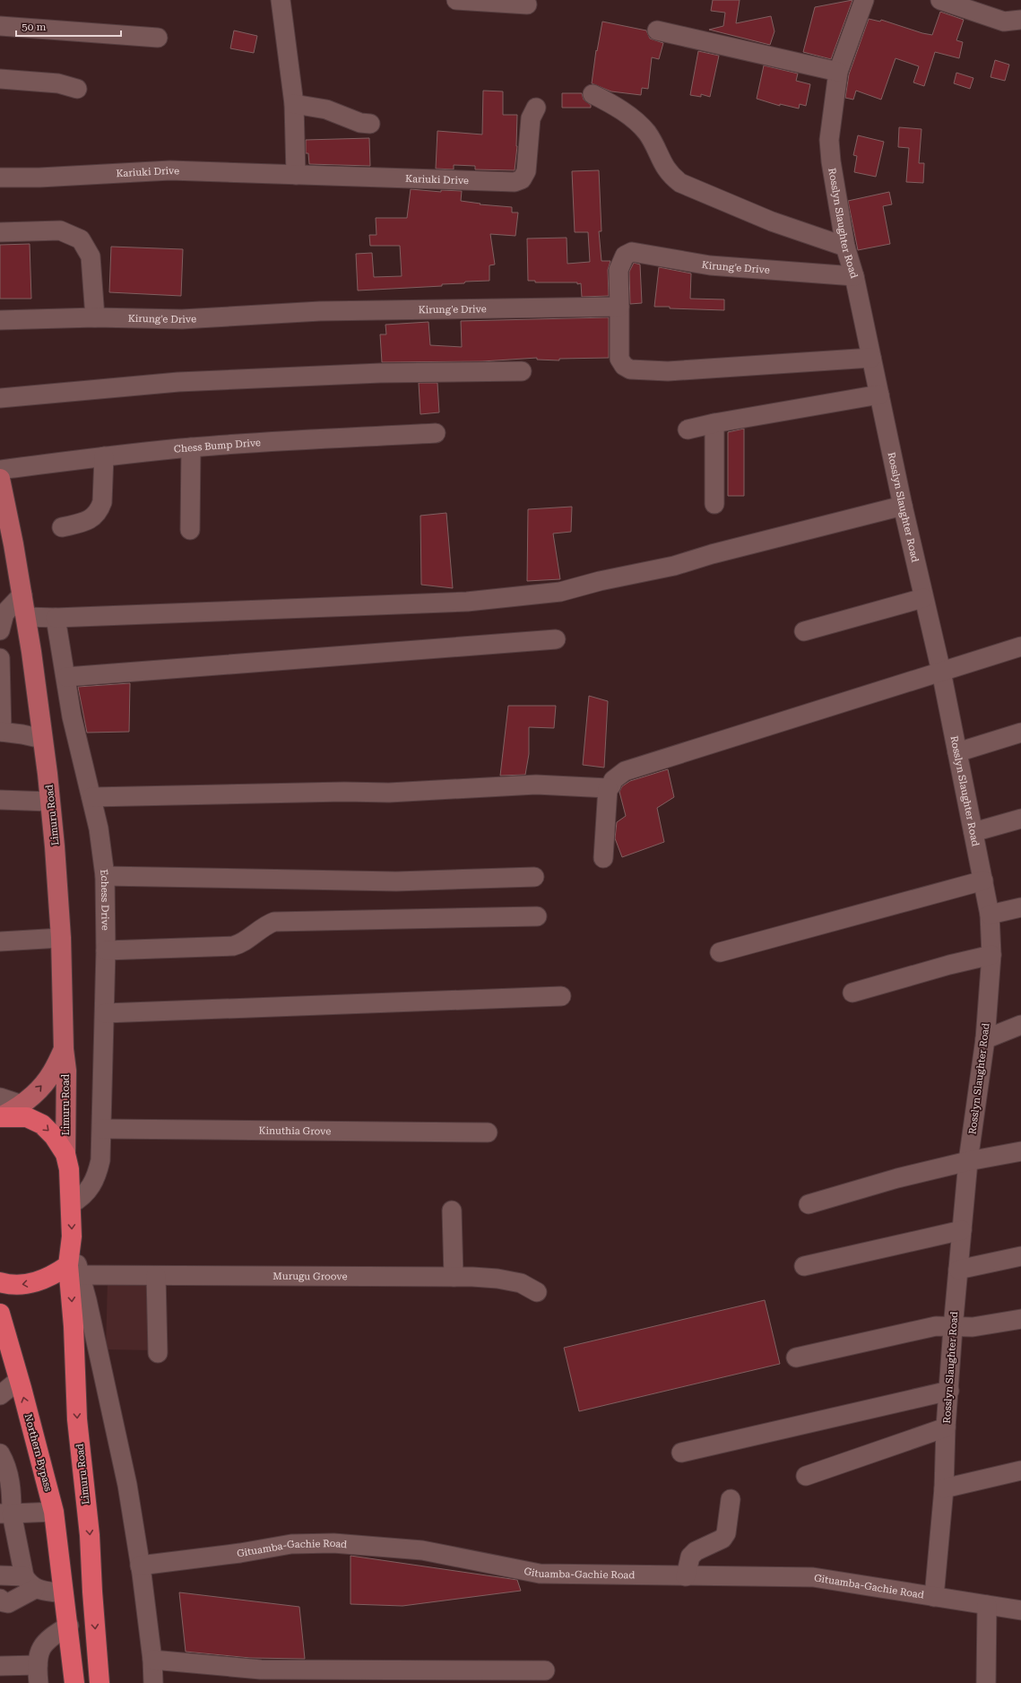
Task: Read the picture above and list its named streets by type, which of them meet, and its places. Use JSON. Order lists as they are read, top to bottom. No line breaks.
{"streets":{"highway":["Limuru Road","Northern Bypass"],"street":["Kariuki Drive","Rosslyn Slaughter Road","Kirung'e Drive","Chess Bump Drive","Echess Drive","Kinuthia Grove","Murugu Groove","Gituamba-Gachie Road"]},"crossings":[["Rosslyn Slaughter Road","Kirung'e Drive"],["Rosslyn Slaughter Road","Gituamba-Gachie Road"],["Limuru Road","Murugu Groove"],["Echess Drive","Kinuthia Grove"]],"one_way":["Limuru Road","Northern Bypass"],"scale_bar":"50 m"}
